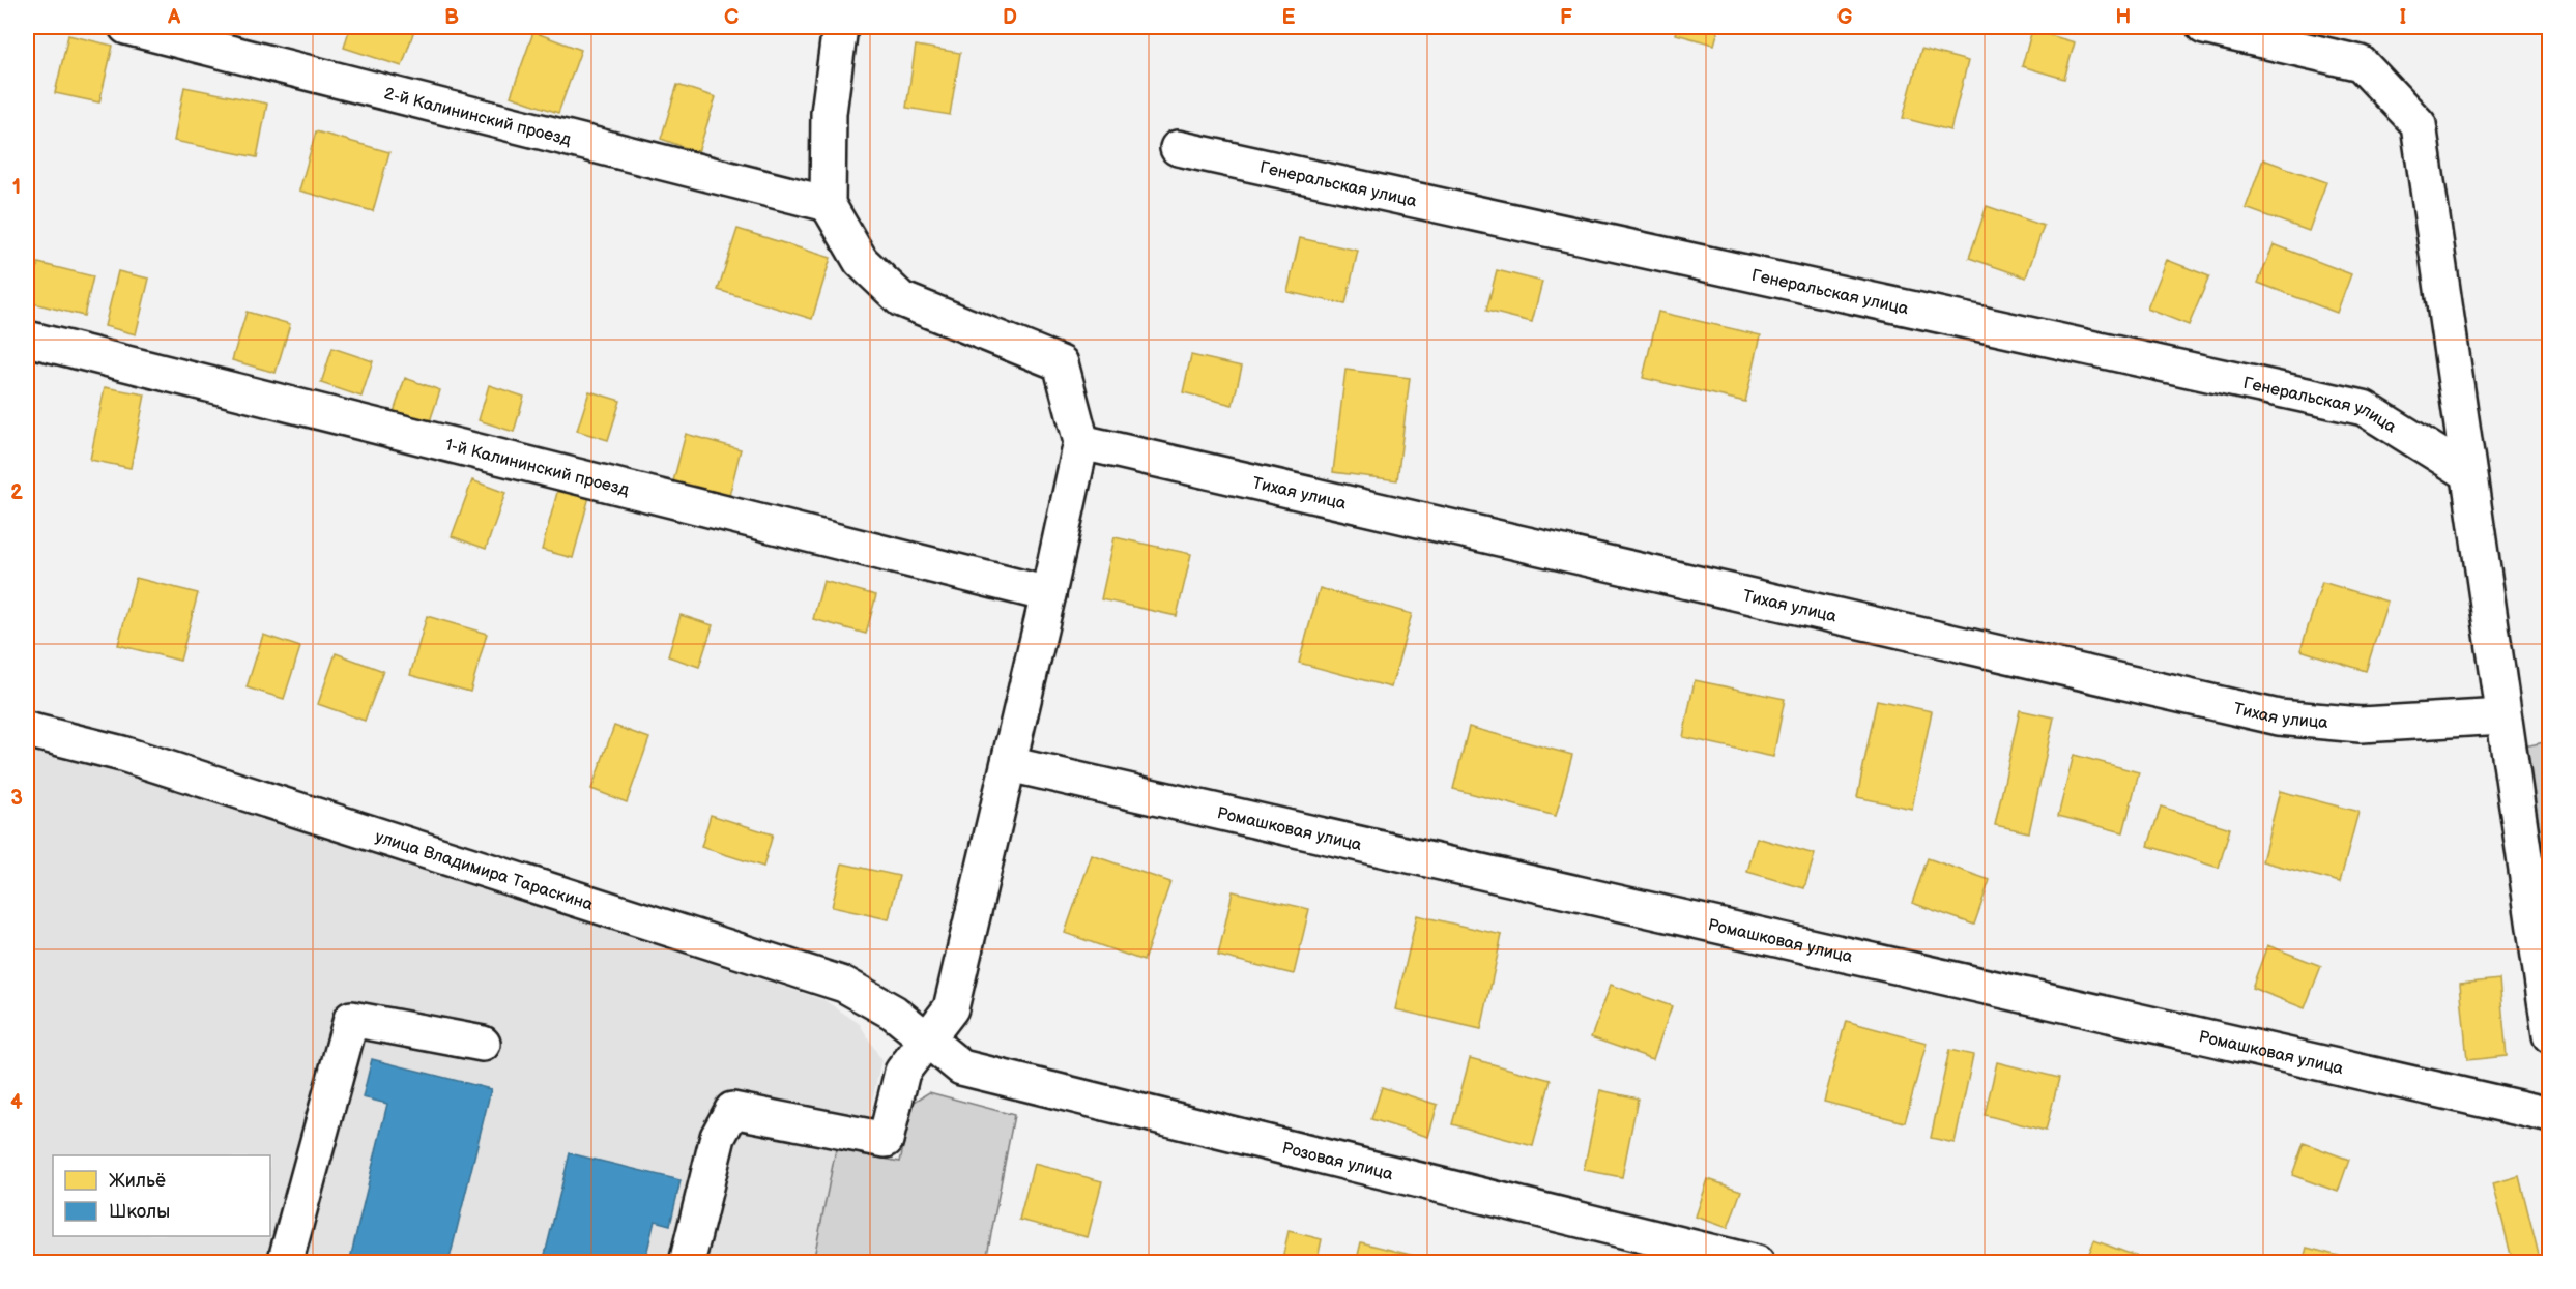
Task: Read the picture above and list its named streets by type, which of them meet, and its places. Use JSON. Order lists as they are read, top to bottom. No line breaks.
{"streets":{"street":["2-й Калининский проезд","Генеральская улица","1-й Калининский проезд","Тихая улица","Ромашковая улица","улица Владимира Тараскина","Розовая улица"]},"crossings":[["улица Владимира Тараскина","Розовая улица"]],"legend":["Жильё","Школы"],"grid":{"columns":["A","B","C","D","E","F","G","H","I"],"rows":["1","2","3","4"]}}
